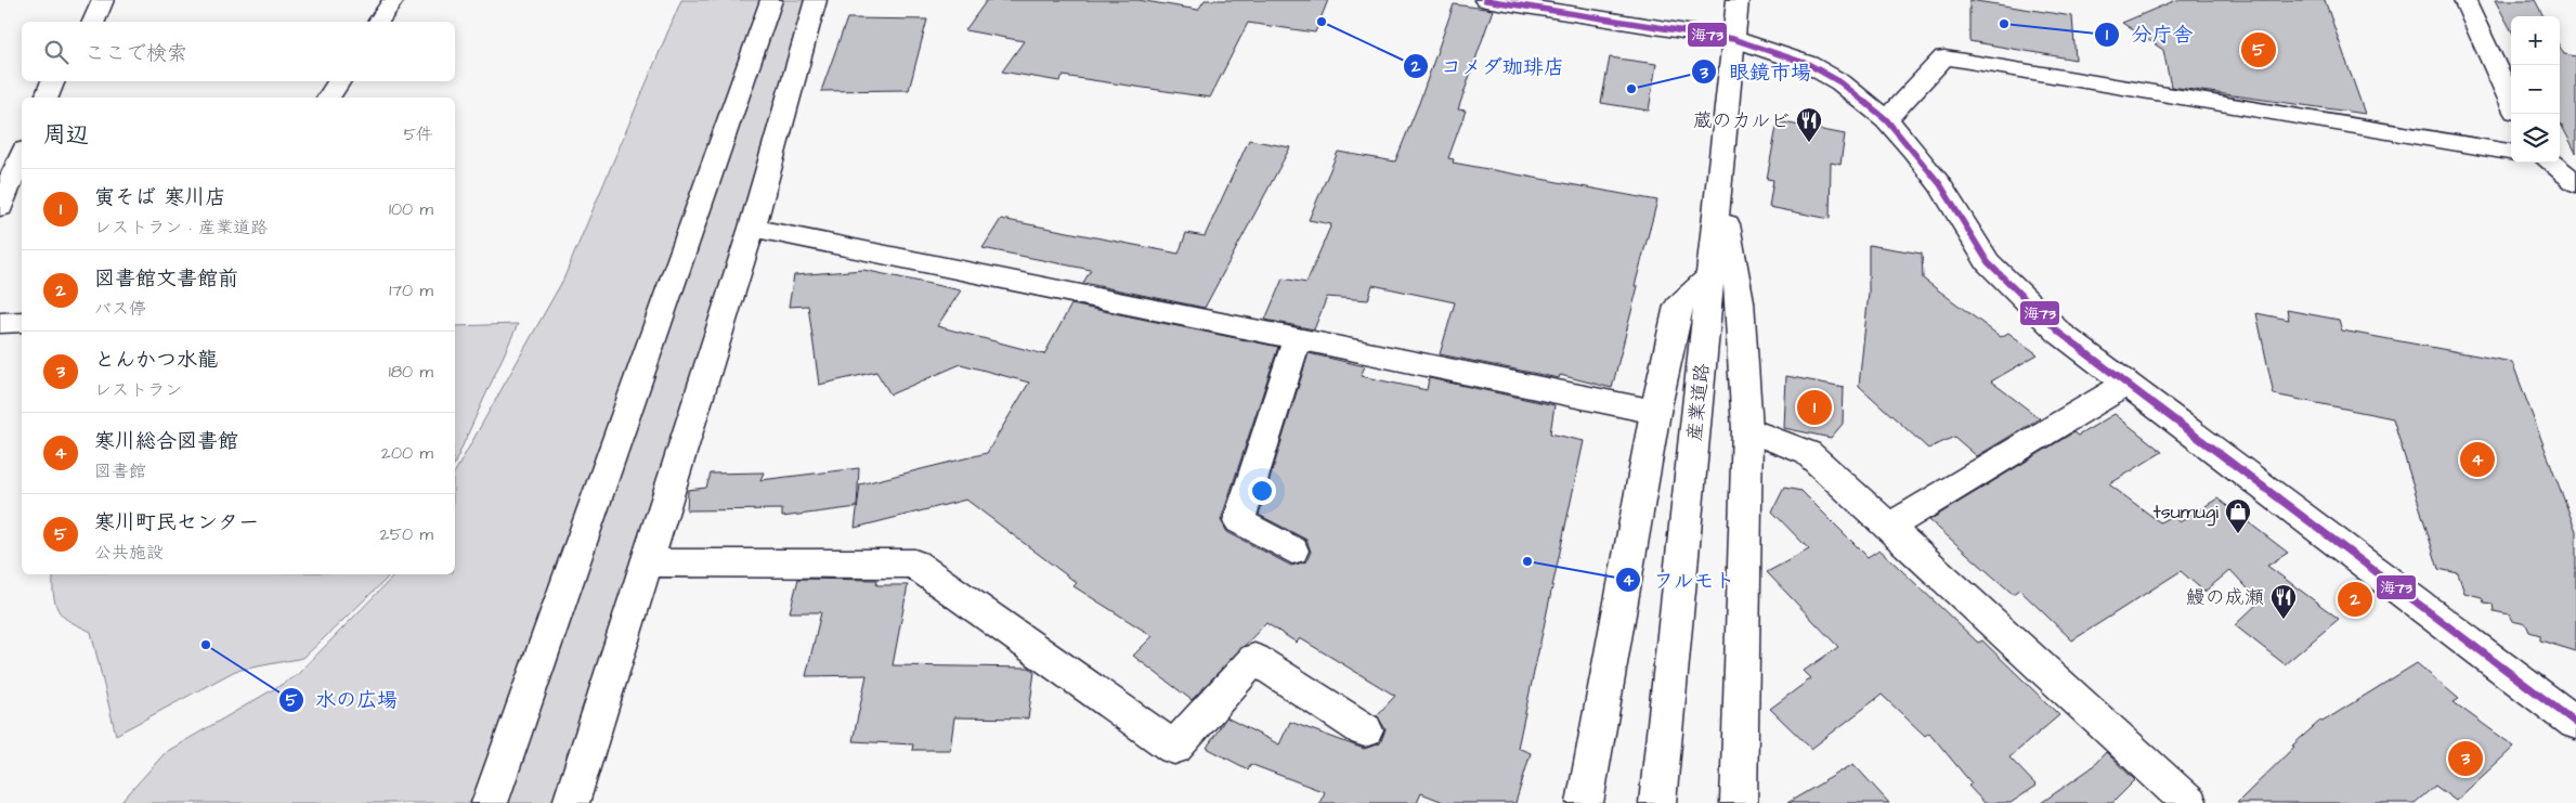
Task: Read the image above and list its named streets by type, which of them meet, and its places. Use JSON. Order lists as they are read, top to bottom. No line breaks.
{"streets":{"street":["産業道路"]},"places":{"other":["コメダ珈琲店","分庁舎","眼鏡市場","フルモト","水の広場"],"restaurant":["蔵のカルビ","鰻の成瀬"],"shop":["tsumugi"]},"lines":["transit line 海73"],"page":{"map_buttons":["+","−"],"search":"ここで検索","pins":["5","1","4","2","3"],"heading":["周辺","5件"],"list":[{"mark":"1","name":"寅そば 寒川店","note":"レストラン · 産業道路","value":"100 m"},{"mark":"2","name":"図書館文書館前","note":"バス停","value":"170 m"},{"mark":"3","name":"とんかつ水龍","note":"レストラン","value":"180 m"},{"mark":"4","name":"寒川総合図書館","note":"図書館","value":"200 m"},{"mark":"5","name":"寒川町民センター","note":"公共施設","value":"250 m"}]}}
